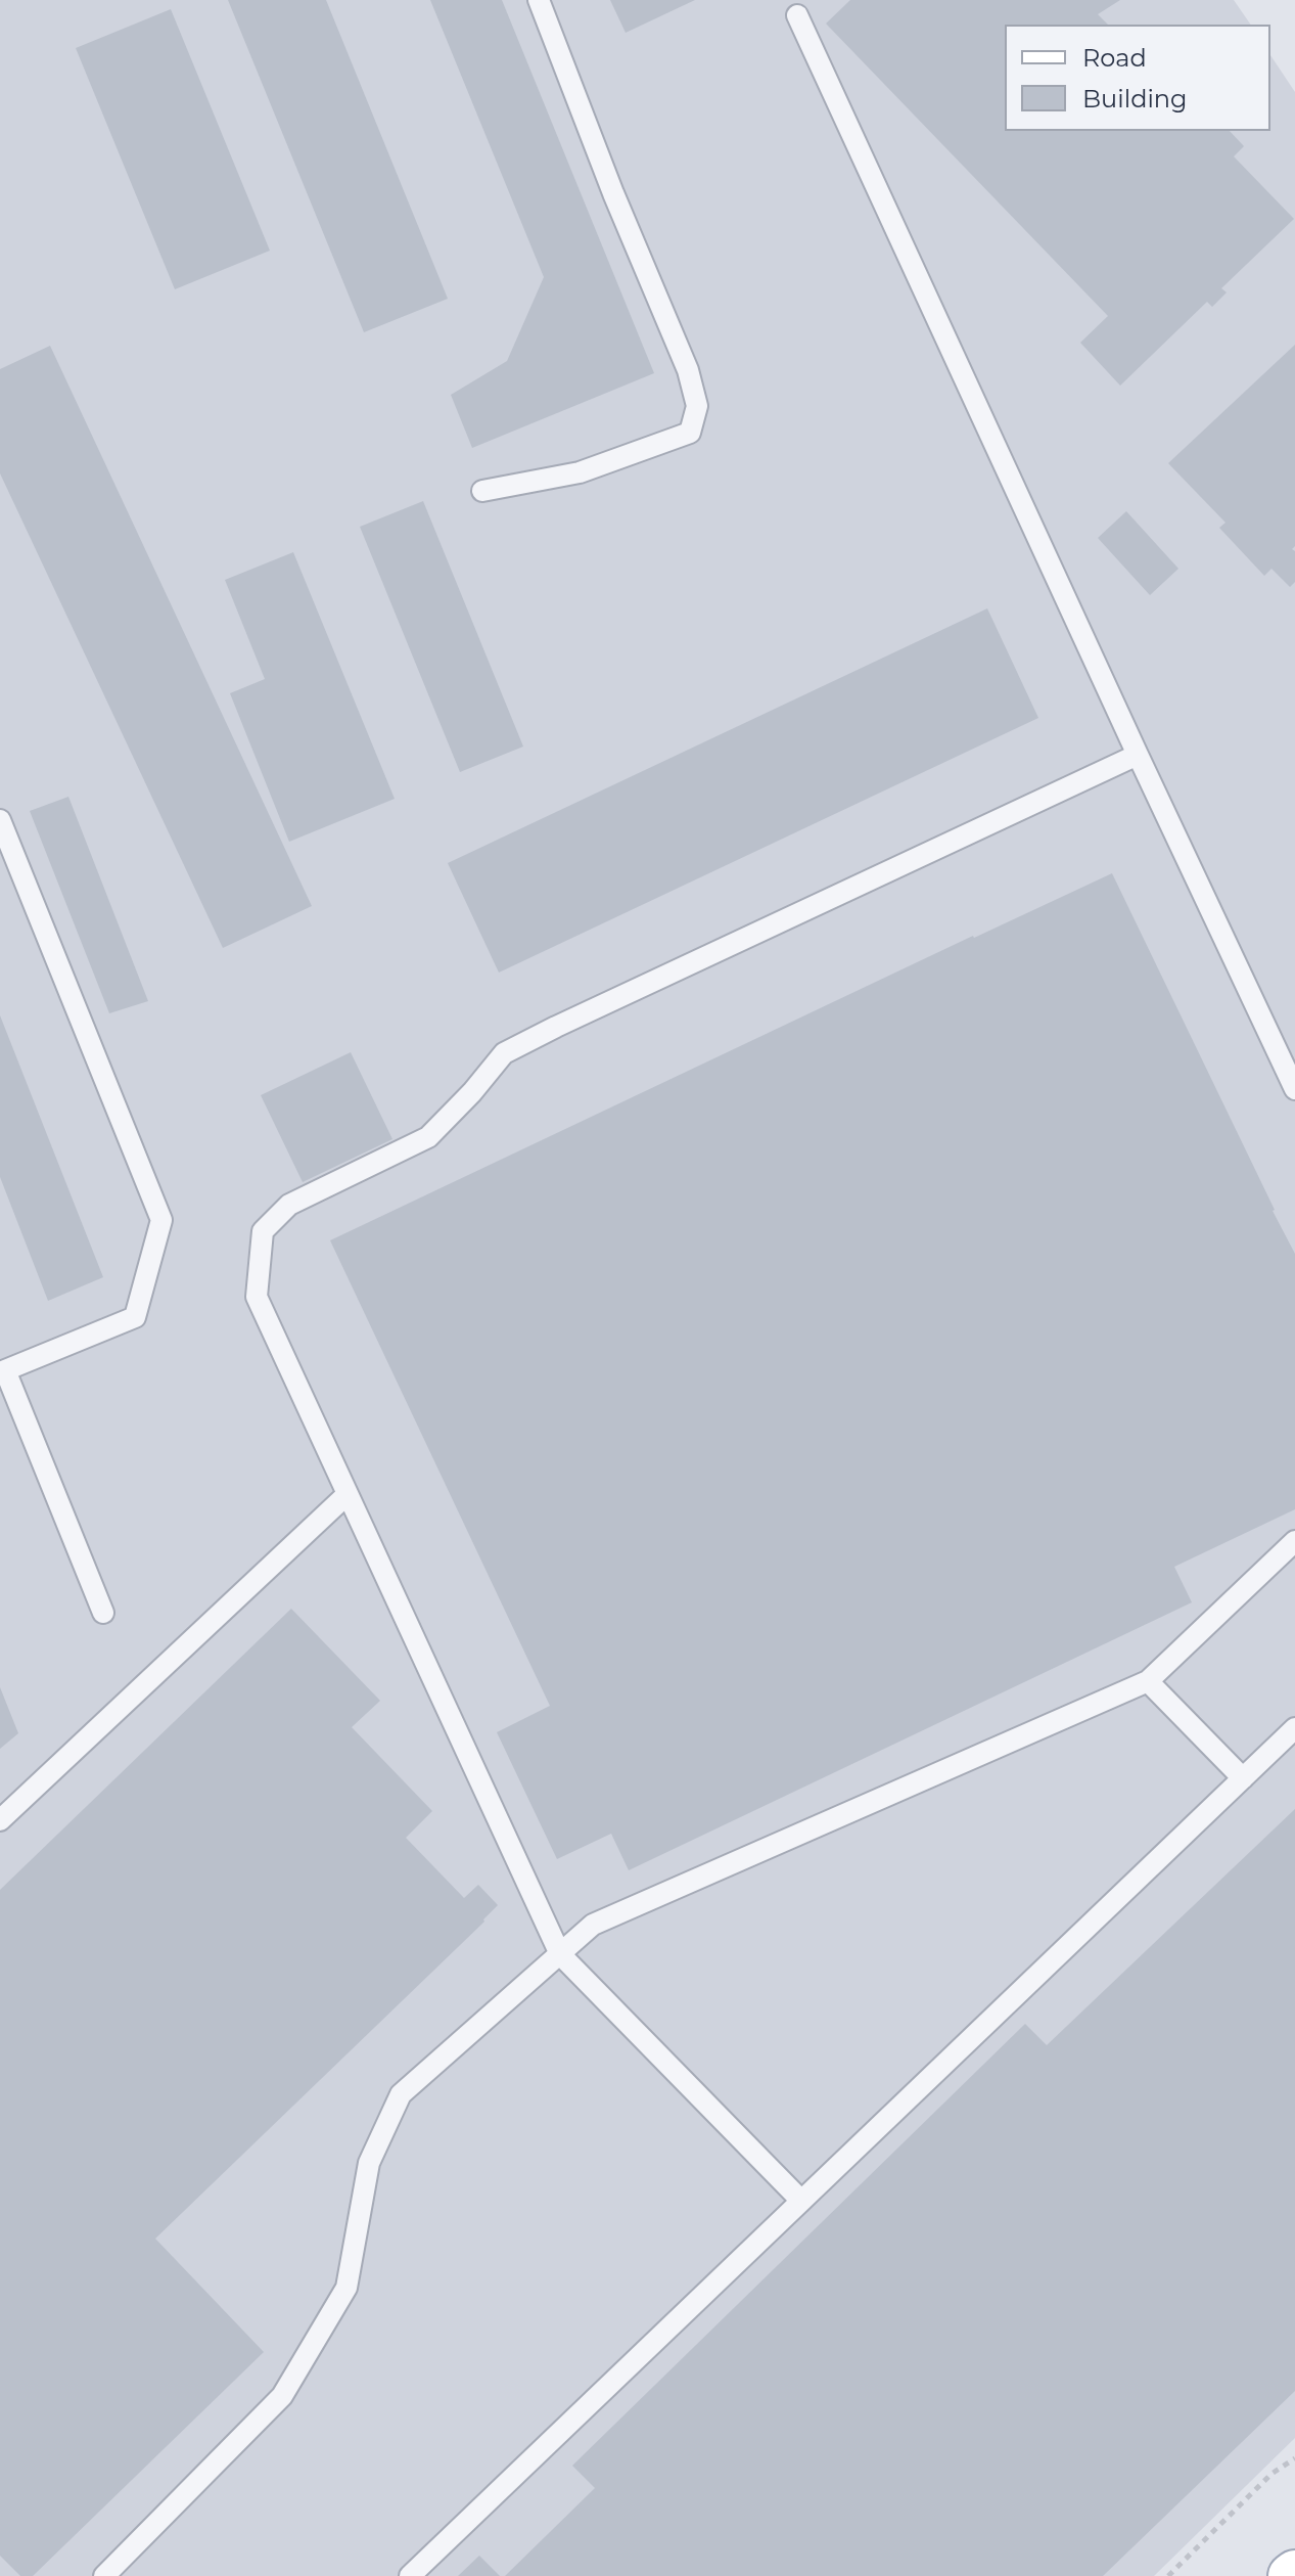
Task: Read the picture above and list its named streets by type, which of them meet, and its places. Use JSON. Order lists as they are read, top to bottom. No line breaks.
{"legend":["Road","Building"]}
